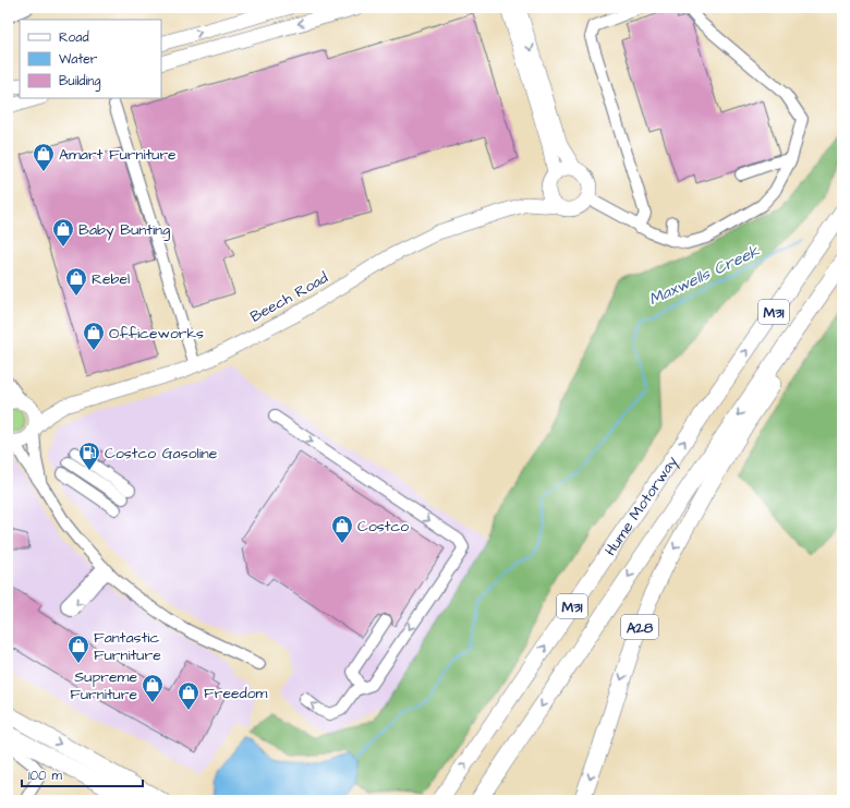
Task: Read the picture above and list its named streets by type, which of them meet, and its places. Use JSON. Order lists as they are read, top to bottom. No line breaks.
{"streets":{"highway":["M31","Hume Motorway","A28"],"main road":["Beech Road"]},"crossings":[["Hume Motorway","A28"]],"water":["Maxwells Creek"],"places":{"shop":["Amart Furniture","Baby Bunting","Rebel","Officeworks","Costco","Fantastic Furniture","Supreme Furniture","Freedom"],"fuel station":["Costco Gasoline"]},"legend":["Road","Water","Building"],"scale_bar":"100 m"}
